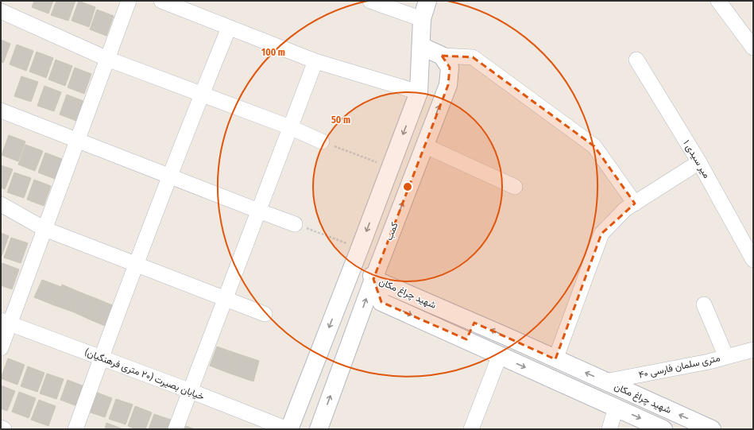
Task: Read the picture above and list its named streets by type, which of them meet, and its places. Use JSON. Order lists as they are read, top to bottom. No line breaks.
{"streets":{"street":["میر سیدی ۱","کمب","شهید چراغ مکان","۴۰ متری سلمان فارسی","خیابان بصیرت (۲۰ متری فرهنگیان)"]},"crossings":[["کمب","شهید چراغ مکان"],["شهید چراغ مکان","۴۰ متری سلمان فارسی"]],"rings":["100 m","50 m"]}
